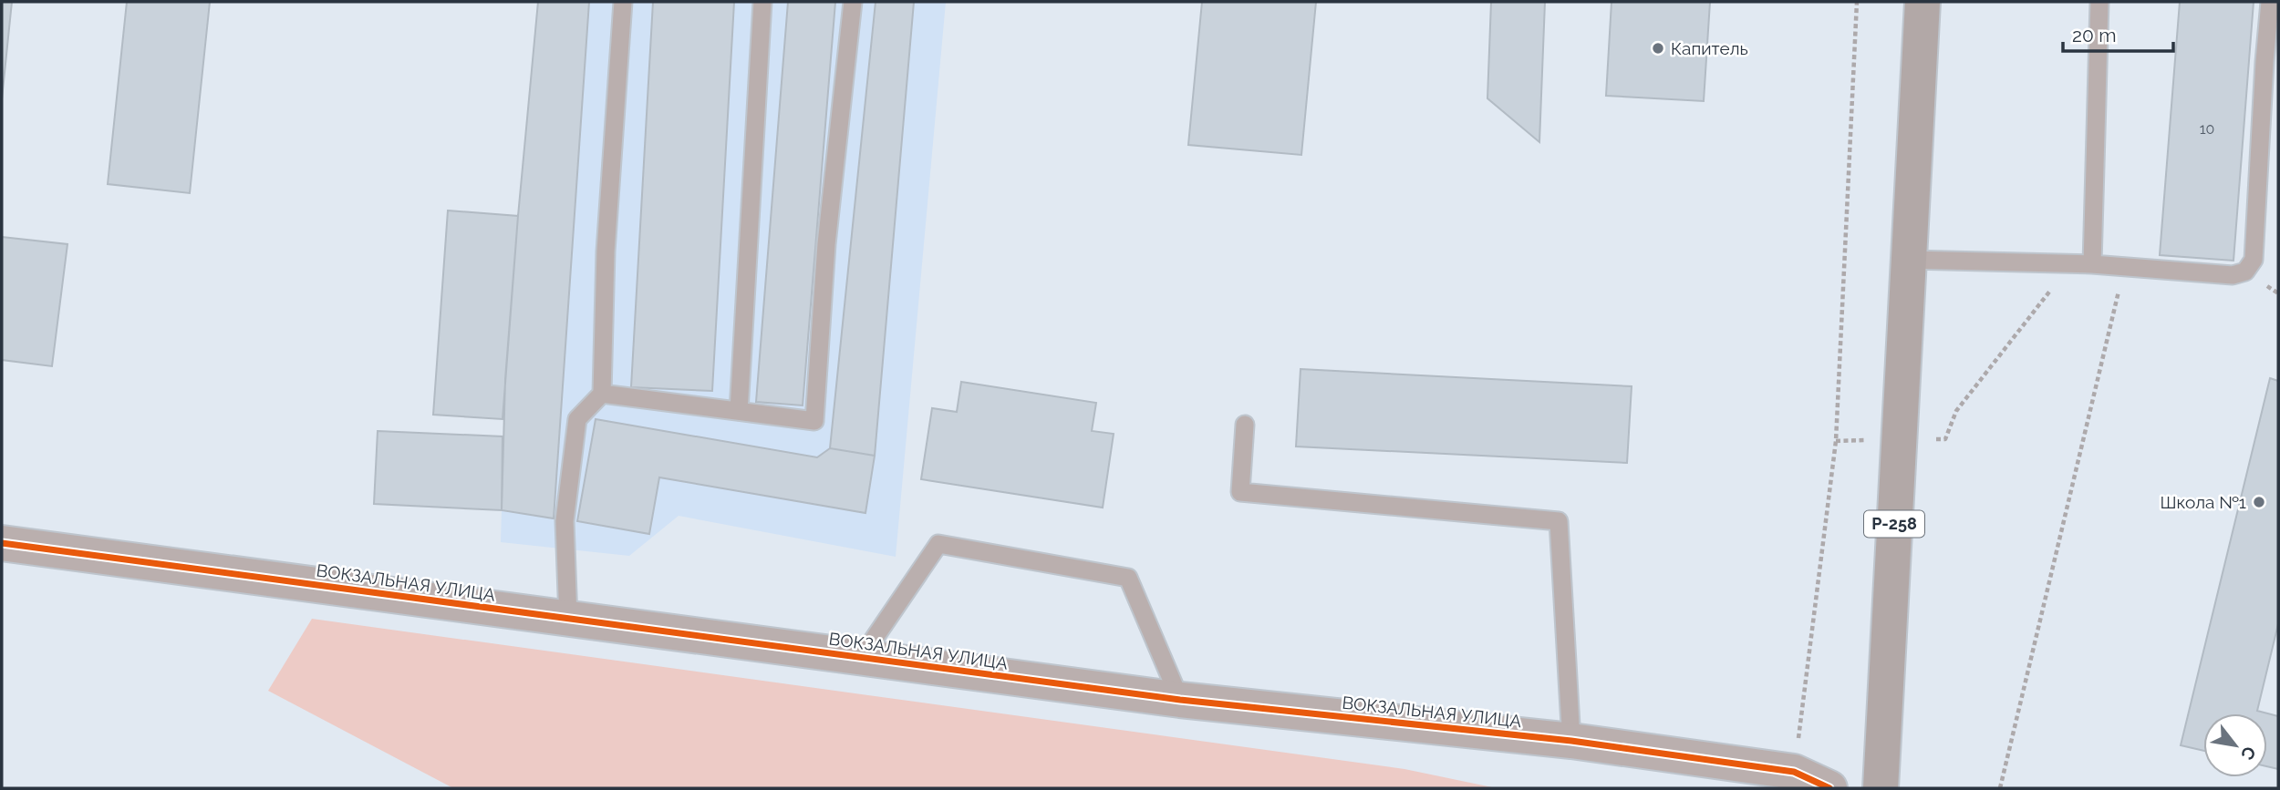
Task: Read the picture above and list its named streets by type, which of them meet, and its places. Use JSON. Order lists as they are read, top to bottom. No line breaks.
{"streets":{"main road":["Р-258"],"street":["ВОКЗАЛЬНАЯ УЛИЦА"]},"places":["Капитель","Школа №1"],"house_numbers":["10"],"scale_bar":"20 m","north":"bottom right"}
